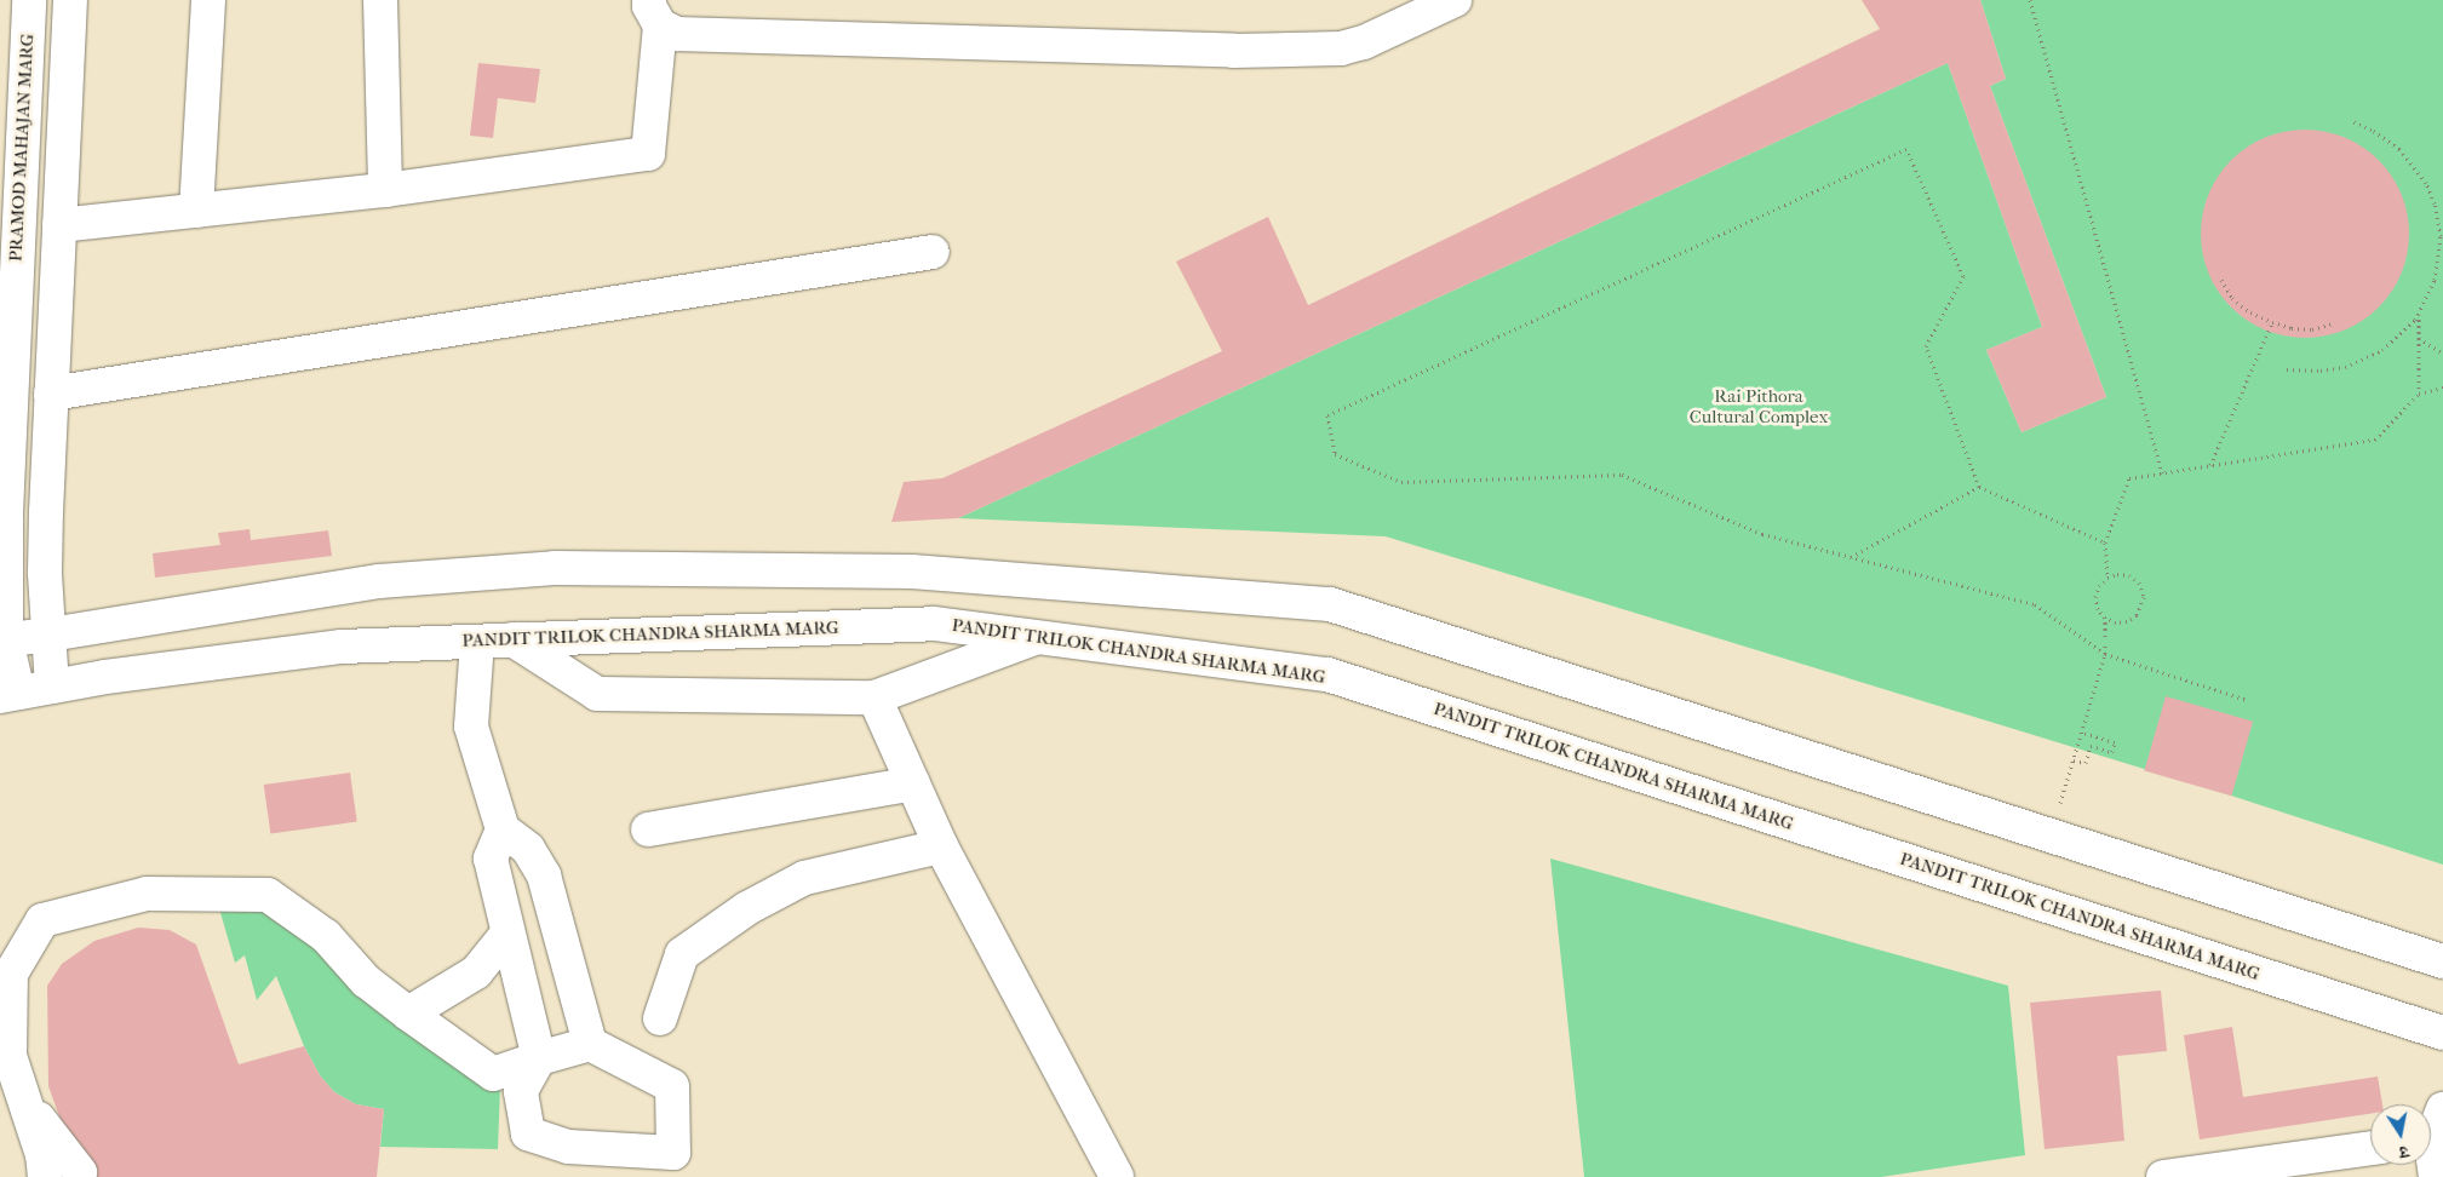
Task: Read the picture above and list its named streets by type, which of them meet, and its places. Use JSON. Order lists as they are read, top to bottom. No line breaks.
{"streets":{"main road":["PRAMOD MAHAJAN MARG","PANDIT TRILOK CHANDRA SHARMA MARG"]},"crossings":[["PRAMOD MAHAJAN MARG","PANDIT TRILOK CHANDRA SHARMA MARG"]],"parks":["Rai Pithora Cultural Complex"],"north":"bottom"}
